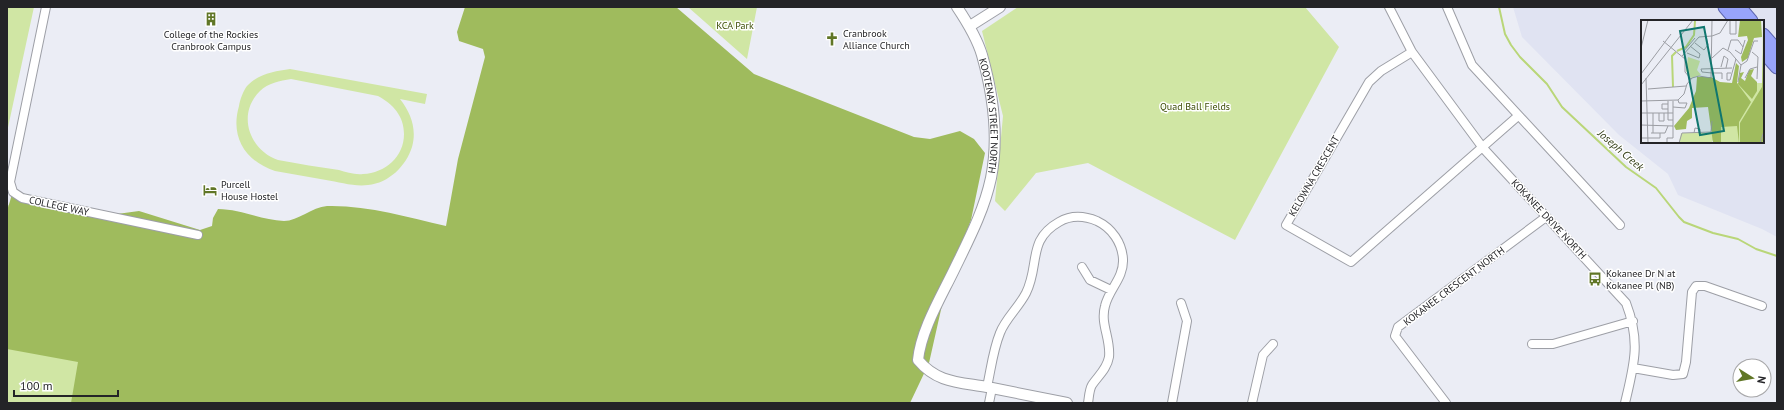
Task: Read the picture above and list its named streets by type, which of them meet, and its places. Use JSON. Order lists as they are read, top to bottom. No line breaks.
{"streets":{"street":["KOOTENAY STREET NORTH","KELOWNA CRESCENT","COLLEGE WAY","KOKANEE DRIVE NORTH","KOKANEE CRESCENT NORTH"]},"crossings":[["KELOWNA CRESCENT","KOKANEE DRIVE NORTH"],["KOKANEE DRIVE NORTH","KOKANEE CRESCENT NORTH"]],"water":["Joseph Creek"],"parks":["KCA Park","Quad Ball Fields"],"places":{"building":["College of the Rockies Cranbrook Campus"],"church":["Cranbrook Alliance Church"],"hotel":["Purcell House Hostel"],"bus stop":["Kokanee Dr N at Kokanee Pl (NB)"]},"scale_bar":"100 m","north":"right"}
